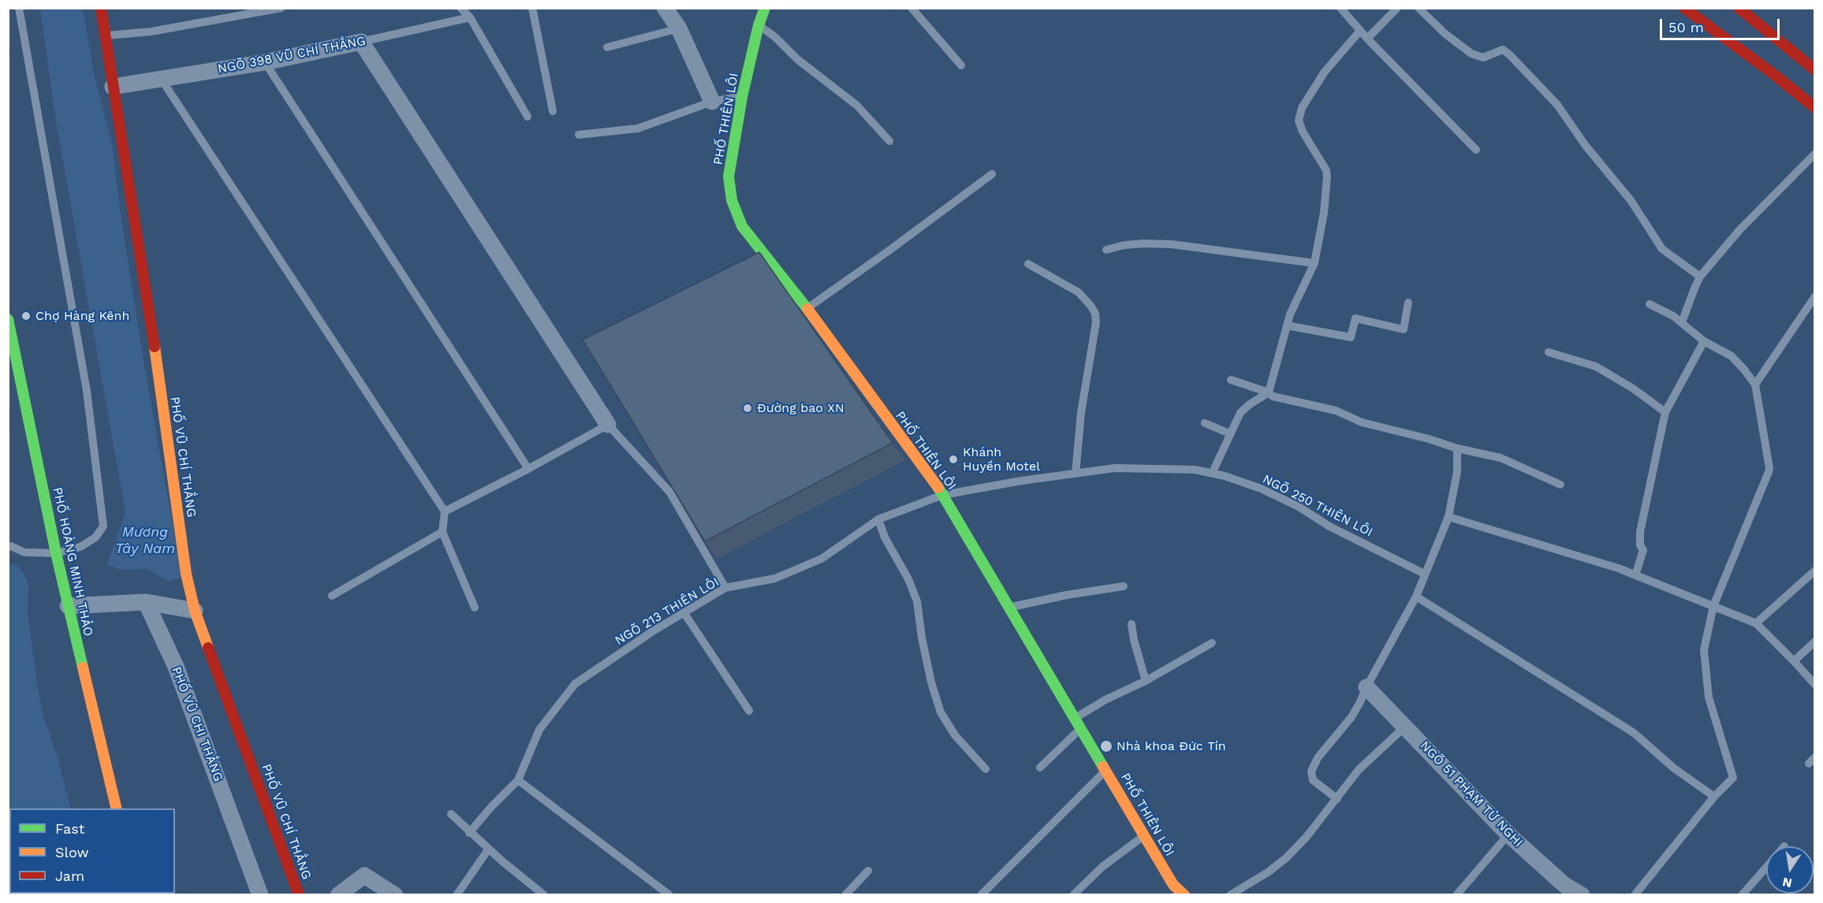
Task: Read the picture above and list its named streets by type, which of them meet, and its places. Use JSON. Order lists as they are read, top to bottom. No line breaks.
{"streets":{"main road":["PHỐ THIÊN LÔI","PHỐ VŨ CHÍ THẮNG","PHỐ HOÀNG MINH THẢO"],"street":["NGÕ 398 VŨ CHÍ THẮNG","PHỐ VŨ CHI THẮNG","NGÕ 51 PHẠM TỬ NGHI"],"lane":["NGÕ 250 THIÊN LÔI","NGÕ 213 THIÊN LÔI"]},"crossings":[["NGÕ 398 VŨ CHÍ THẮNG","PHỐ VŨ CHÍ THẮNG"],["PHỐ THIÊN LÔI","NGÕ 250 THIÊN LÔI"],["PHỐ THIÊN LÔI","NGÕ 213 THIÊN LÔI"],["NGÕ 250 THIÊN LÔI","NGÕ 213 THIÊN LÔI"]],"water":["Mương Tây Nam"],"places":["Chợ Hàng Kênh","Đường bao XN","Khánh Huyền Motel","Nhà khoa Đức Tín"],"legend":["Fast","Slow","Jam"],"scale_bar":"50 m","north":"bottom"}
